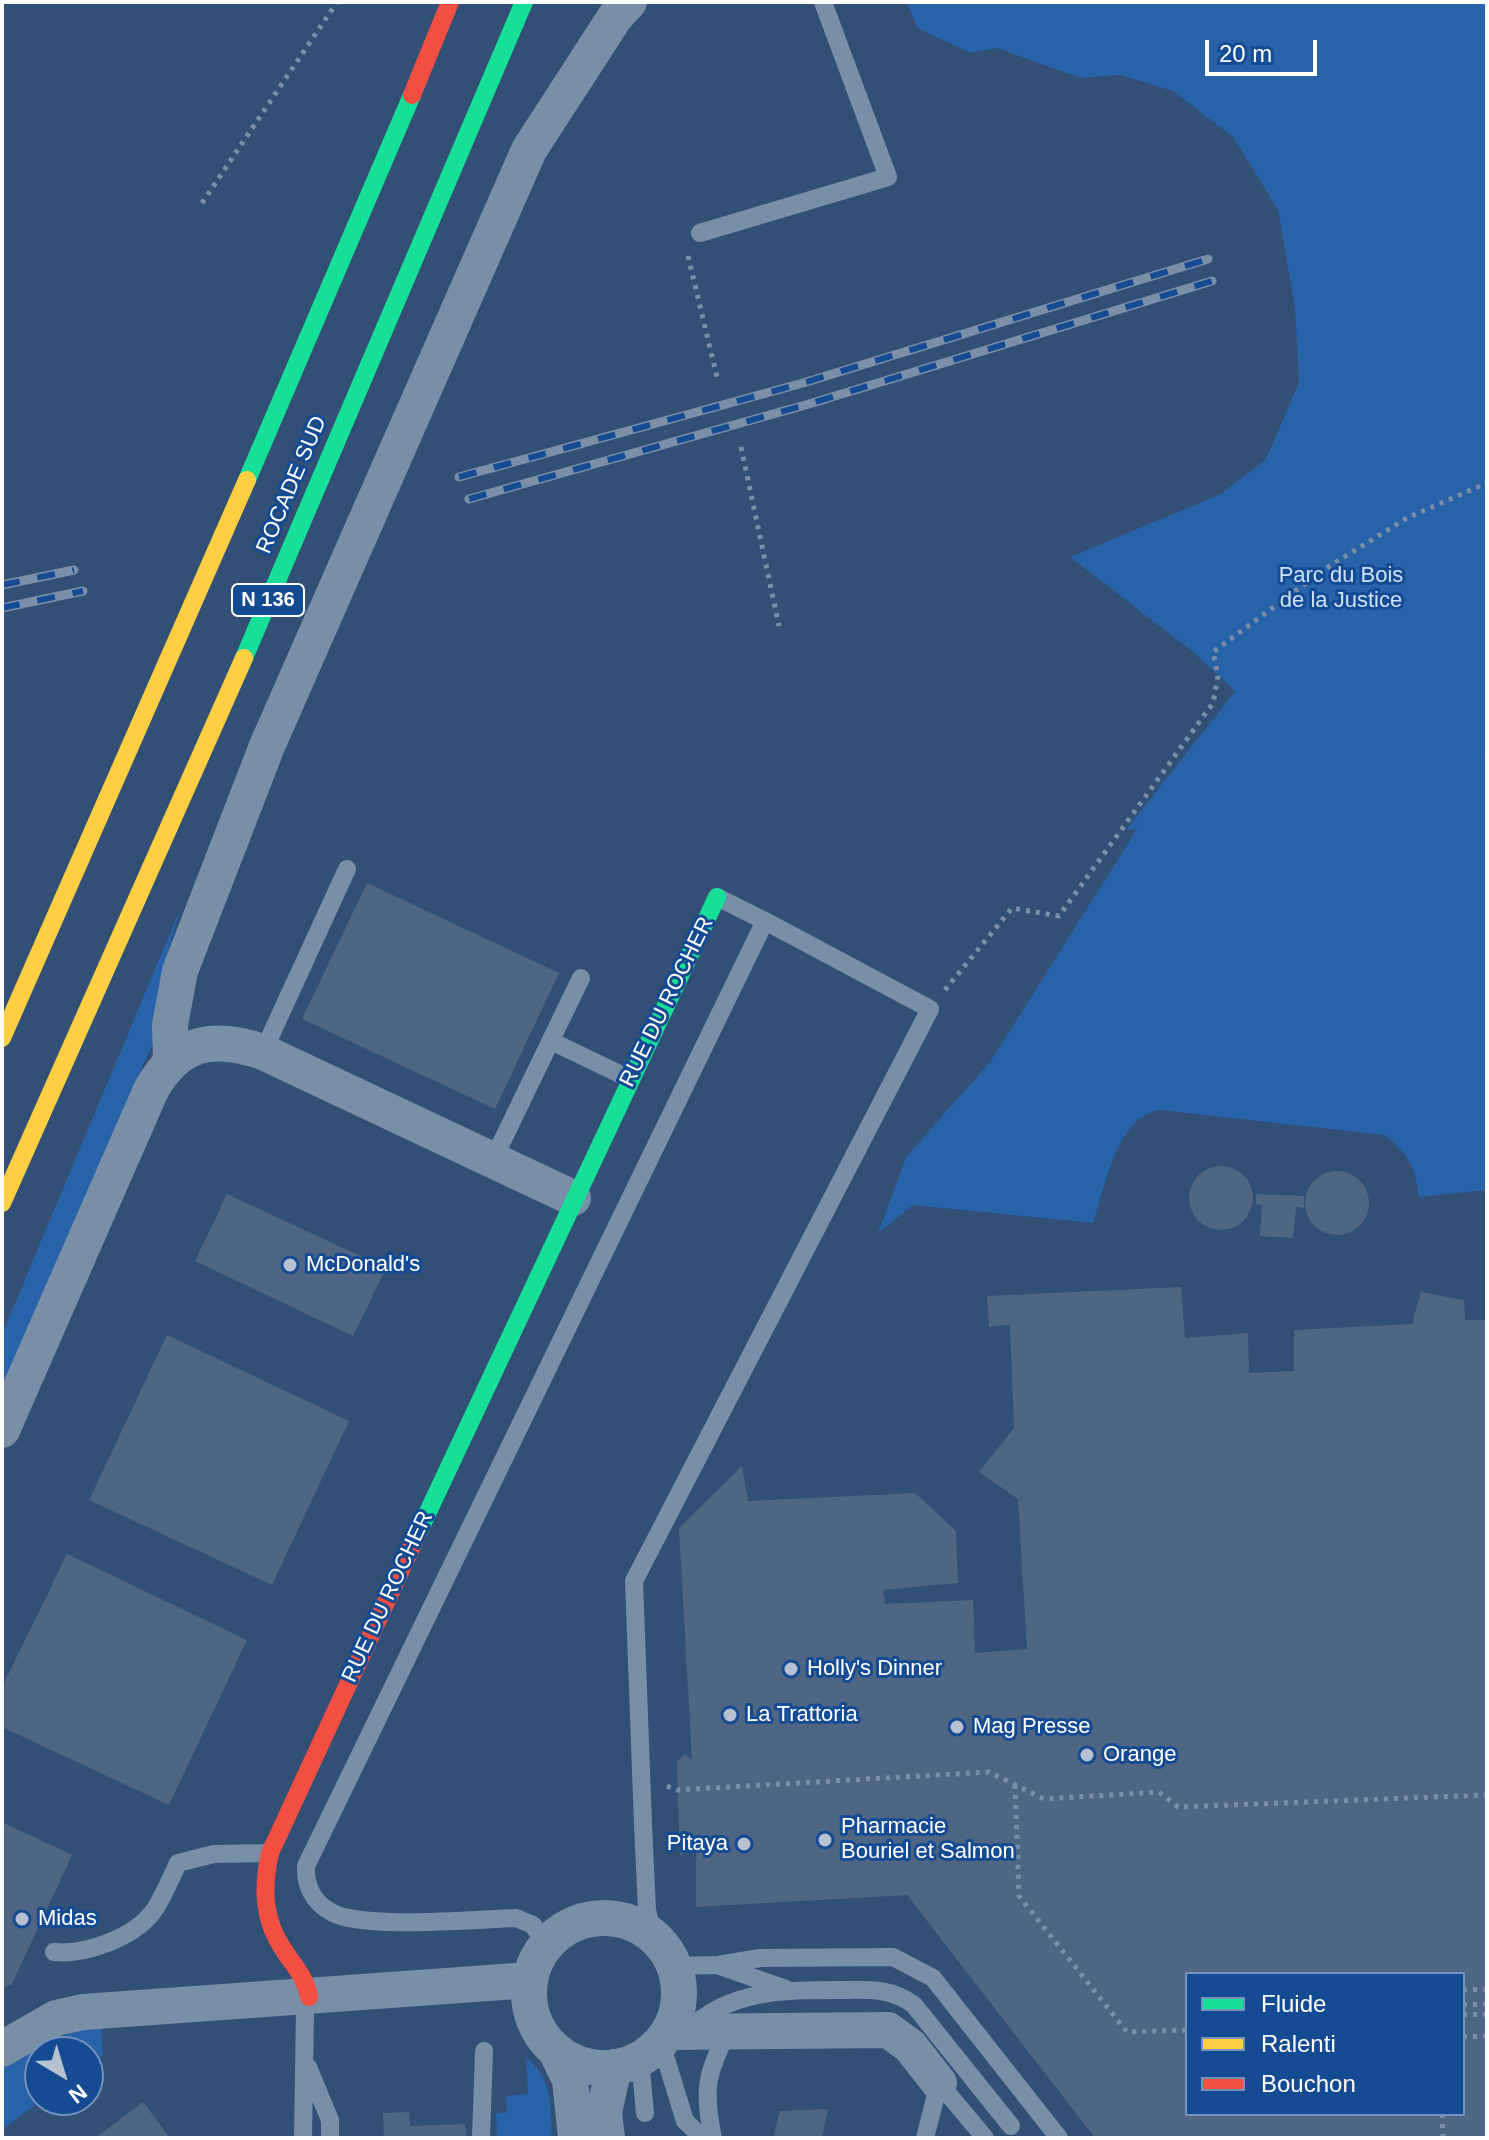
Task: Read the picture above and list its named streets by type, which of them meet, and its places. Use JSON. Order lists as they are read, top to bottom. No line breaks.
{"streets":{"main road":["ROCADE SUD","N 136","RUE DU ROCHER"]},"parks":["Parc du Bois de la Justice"],"places":["McDonald's","Holly's Dinner","La Trattoria","Mag Presse","Orange","Pharmacie Bouriel et Salmon","Pitaya","Midas"],"legend":["Fluide","Ralenti","Bouchon"],"scale_bar":"20 m","north":"bottom right"}
